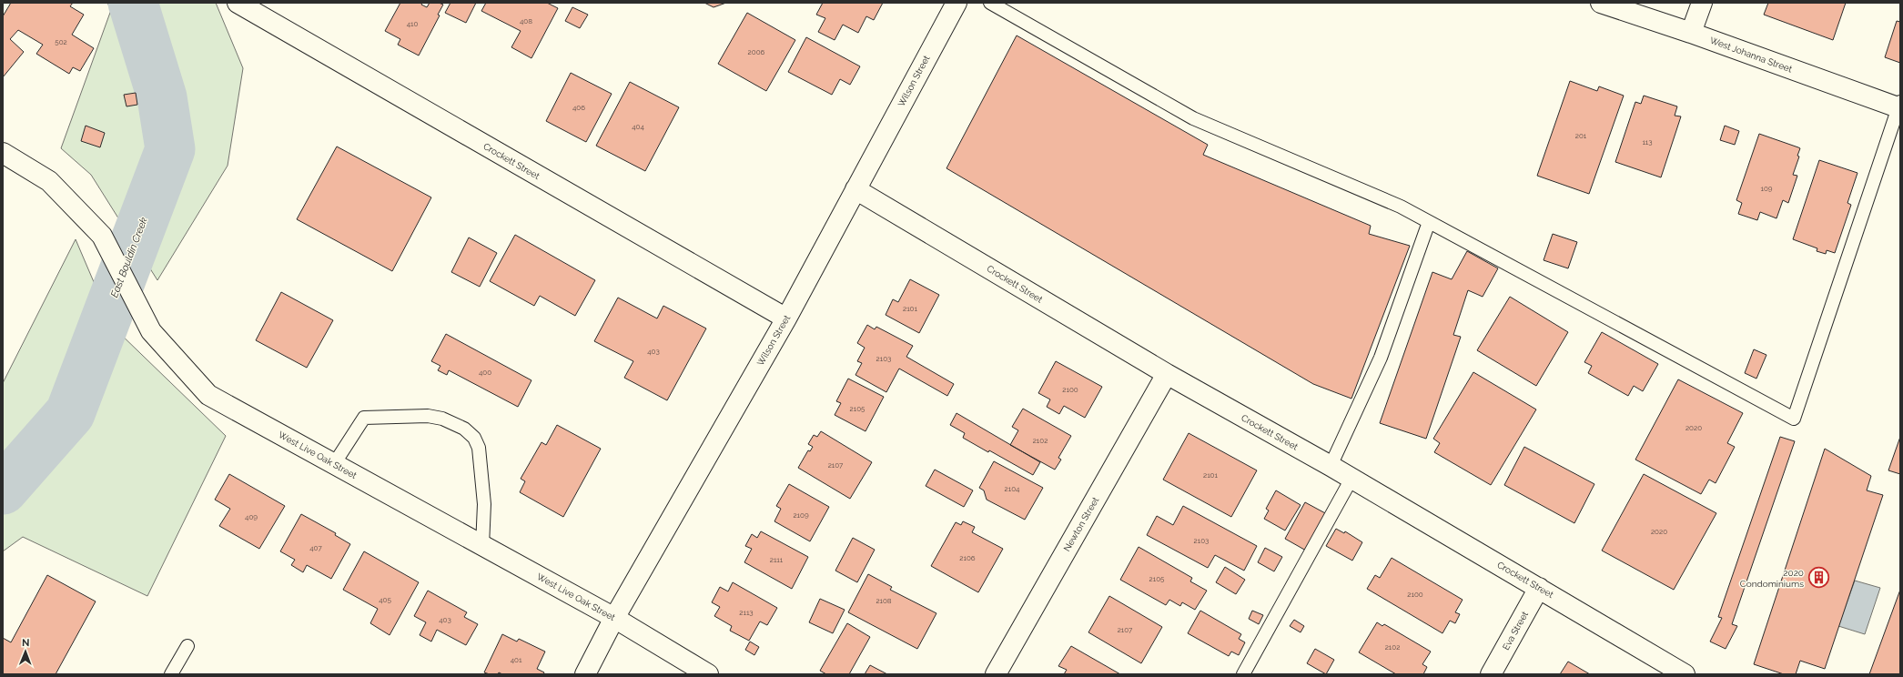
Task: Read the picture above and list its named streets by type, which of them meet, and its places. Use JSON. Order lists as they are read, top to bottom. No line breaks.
{"streets":{"street":["West Johanna Street","Wilson Street","Crockett Street","West Live Oak Street","Newton Street","Eva Street"]},"crossings":[["Wilson Street","Crockett Street"],["Wilson Street","West Live Oak Street"],["Crockett Street","Newton Street"],["Crockett Street","Eva Street"]],"water":["East Bouldin Creek"],"places":{"building":["2020 Condominiums"]},"house_numbers":["408","410","502","2006","406","404","201","113","109","2101","403","2103","400","2100","2105","2020","2102","2107","2101","2104","2109","409","2020","2103","407","2106","2111","2105","2100","405","2108","2113","403","2107","2102","401"],"north":"top"}
